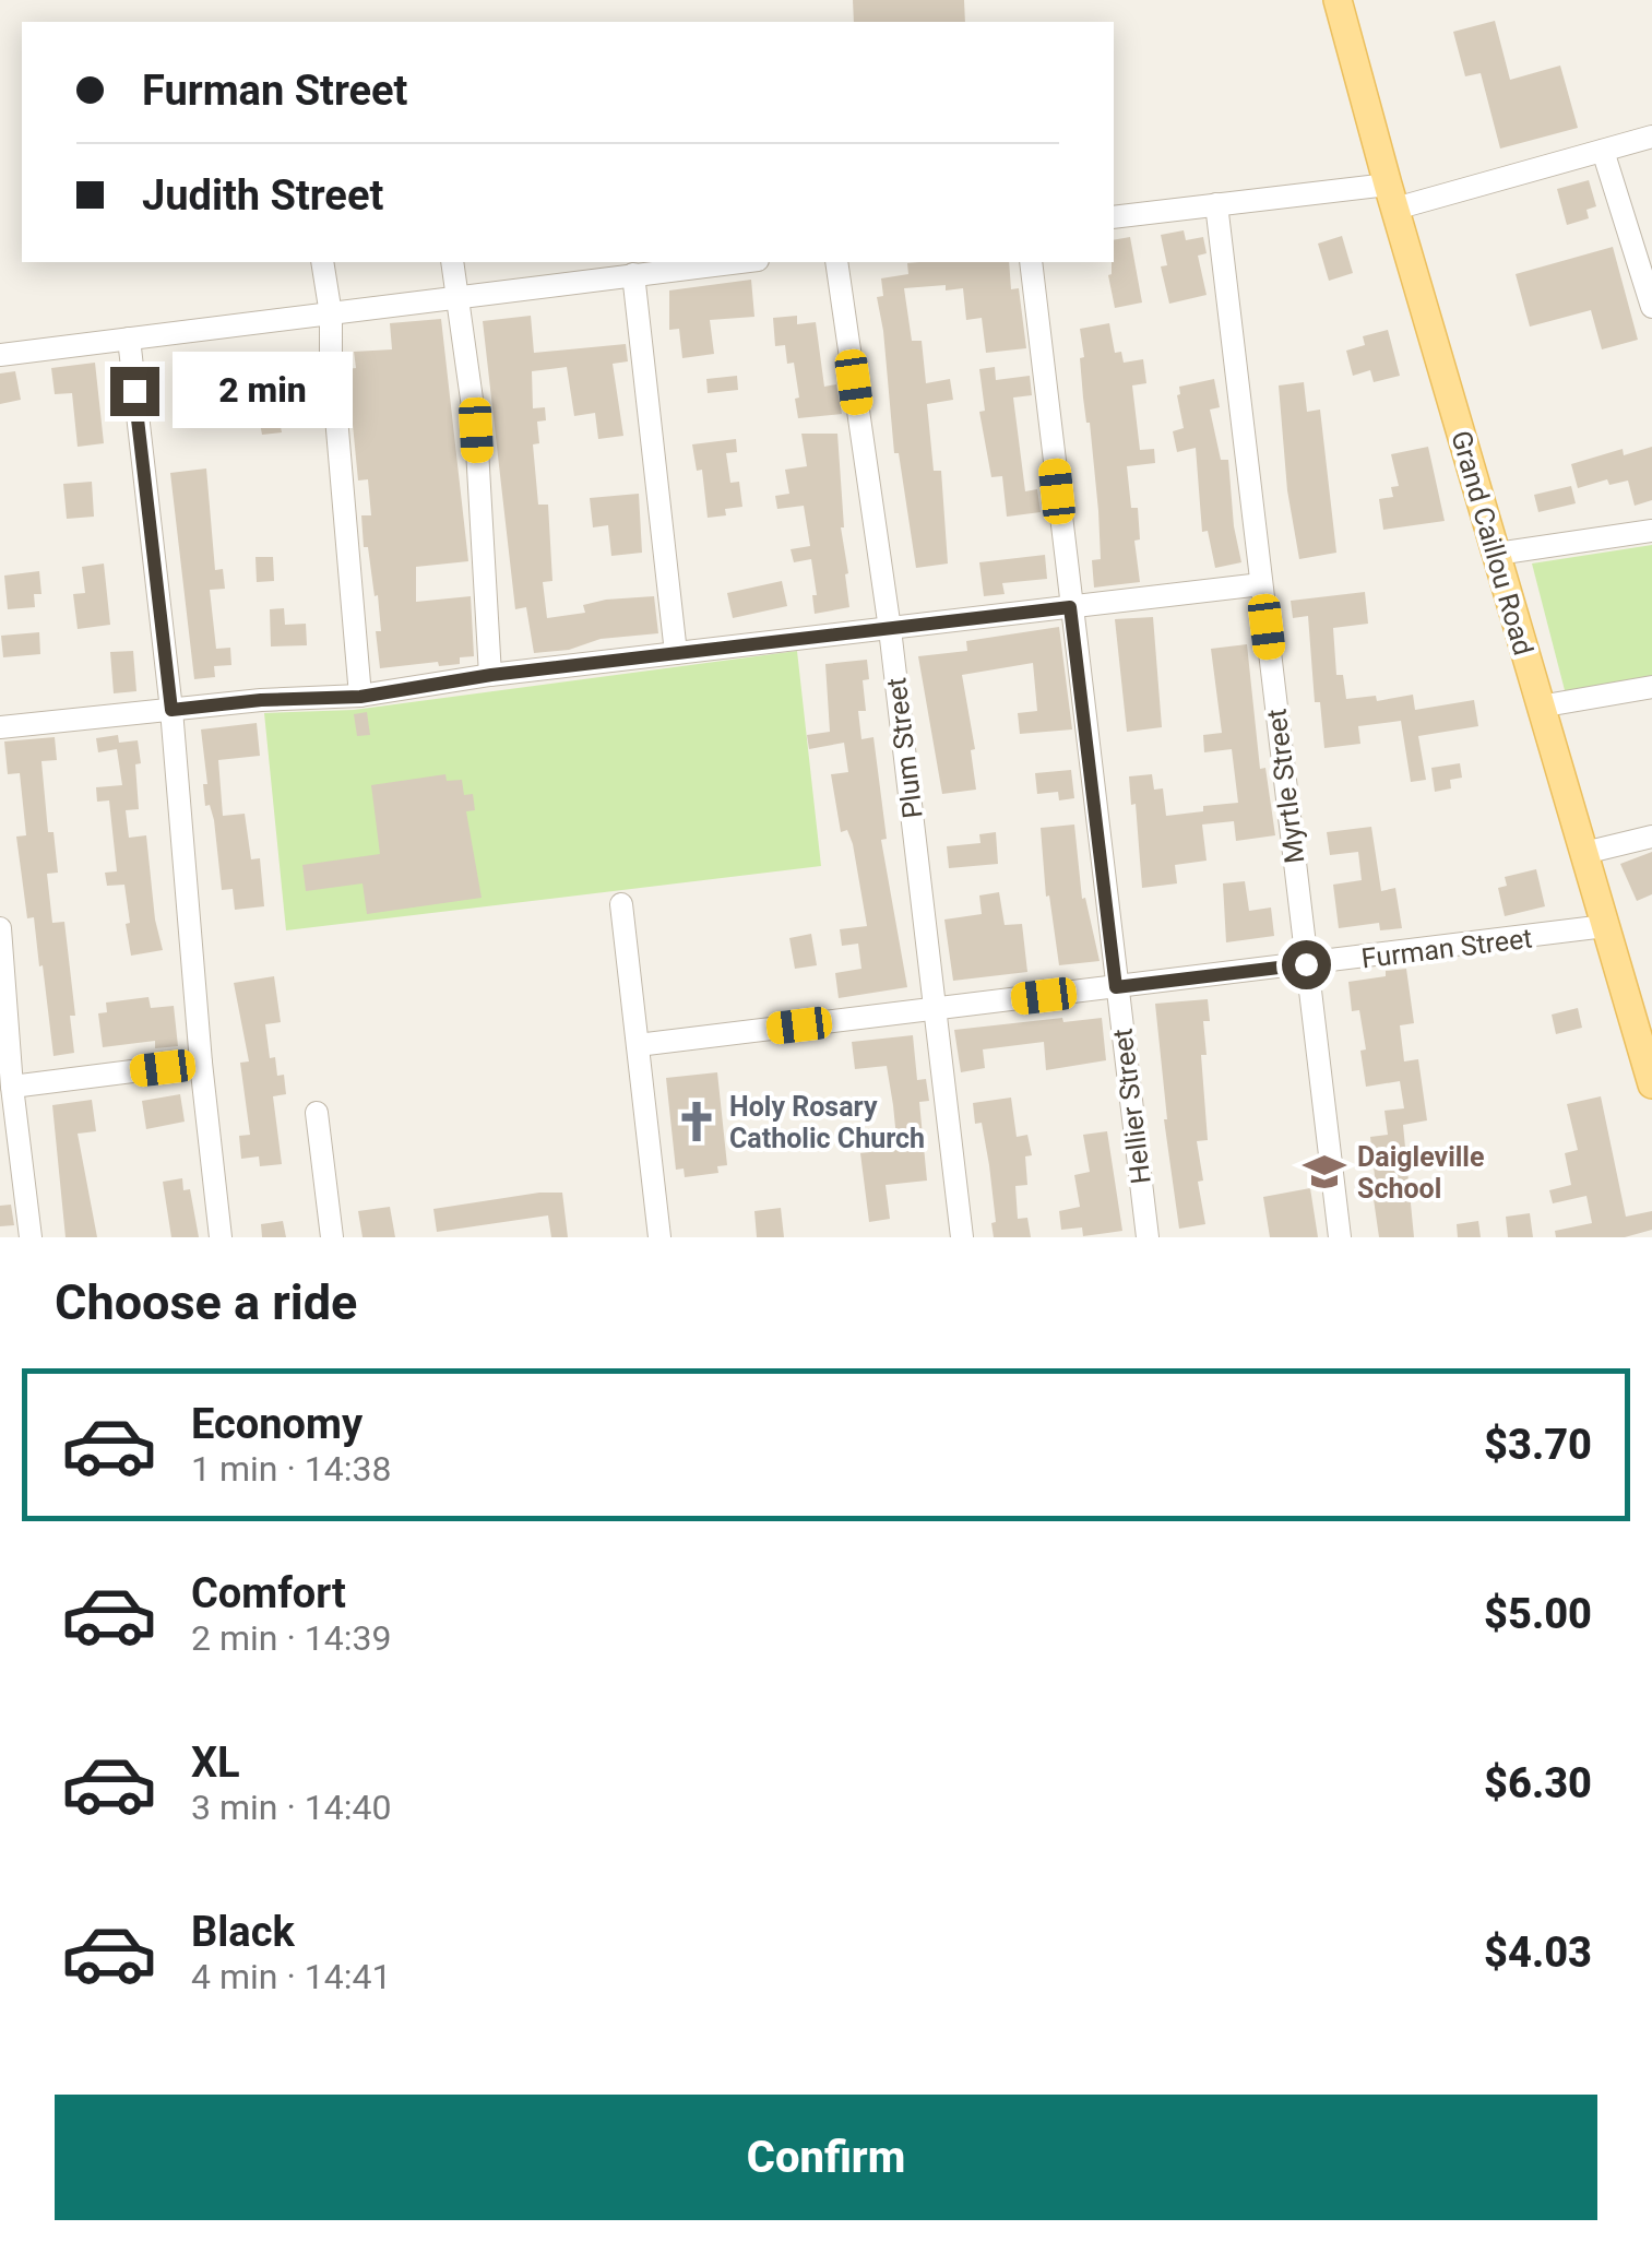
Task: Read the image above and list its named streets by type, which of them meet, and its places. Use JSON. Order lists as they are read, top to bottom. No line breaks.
{"streets":{"main road":["Grand Caillou Road"],"street":["Plum Street","Myrtle Street","Furman Street","Hellier Street"]},"crossings":[["Grand Caillou Road","Furman Street"],["Plum Street","Furman Street"],["Myrtle Street","Furman Street"],["Furman Street","Hellier Street"]],"places":{"church":["Holy Rosary Catholic Church"],"school or university":["Daigleville School"]},"page":{"banner":["Furman Street","Judith Street"],"bubble":"2 min","heading":"Choose a ride","list":[{"name":"Economy","note":"1 min · 14:38","value":"$3.70"},{"name":"Comfort","note":"2 min · 14:39","value":"$5.00"},{"name":"XL","note":"3 min · 14:40","value":"$6.30"},{"name":"Black","note":"4 min · 14:41","value":"$4.03"}],"buttons":"Confirm"}}
